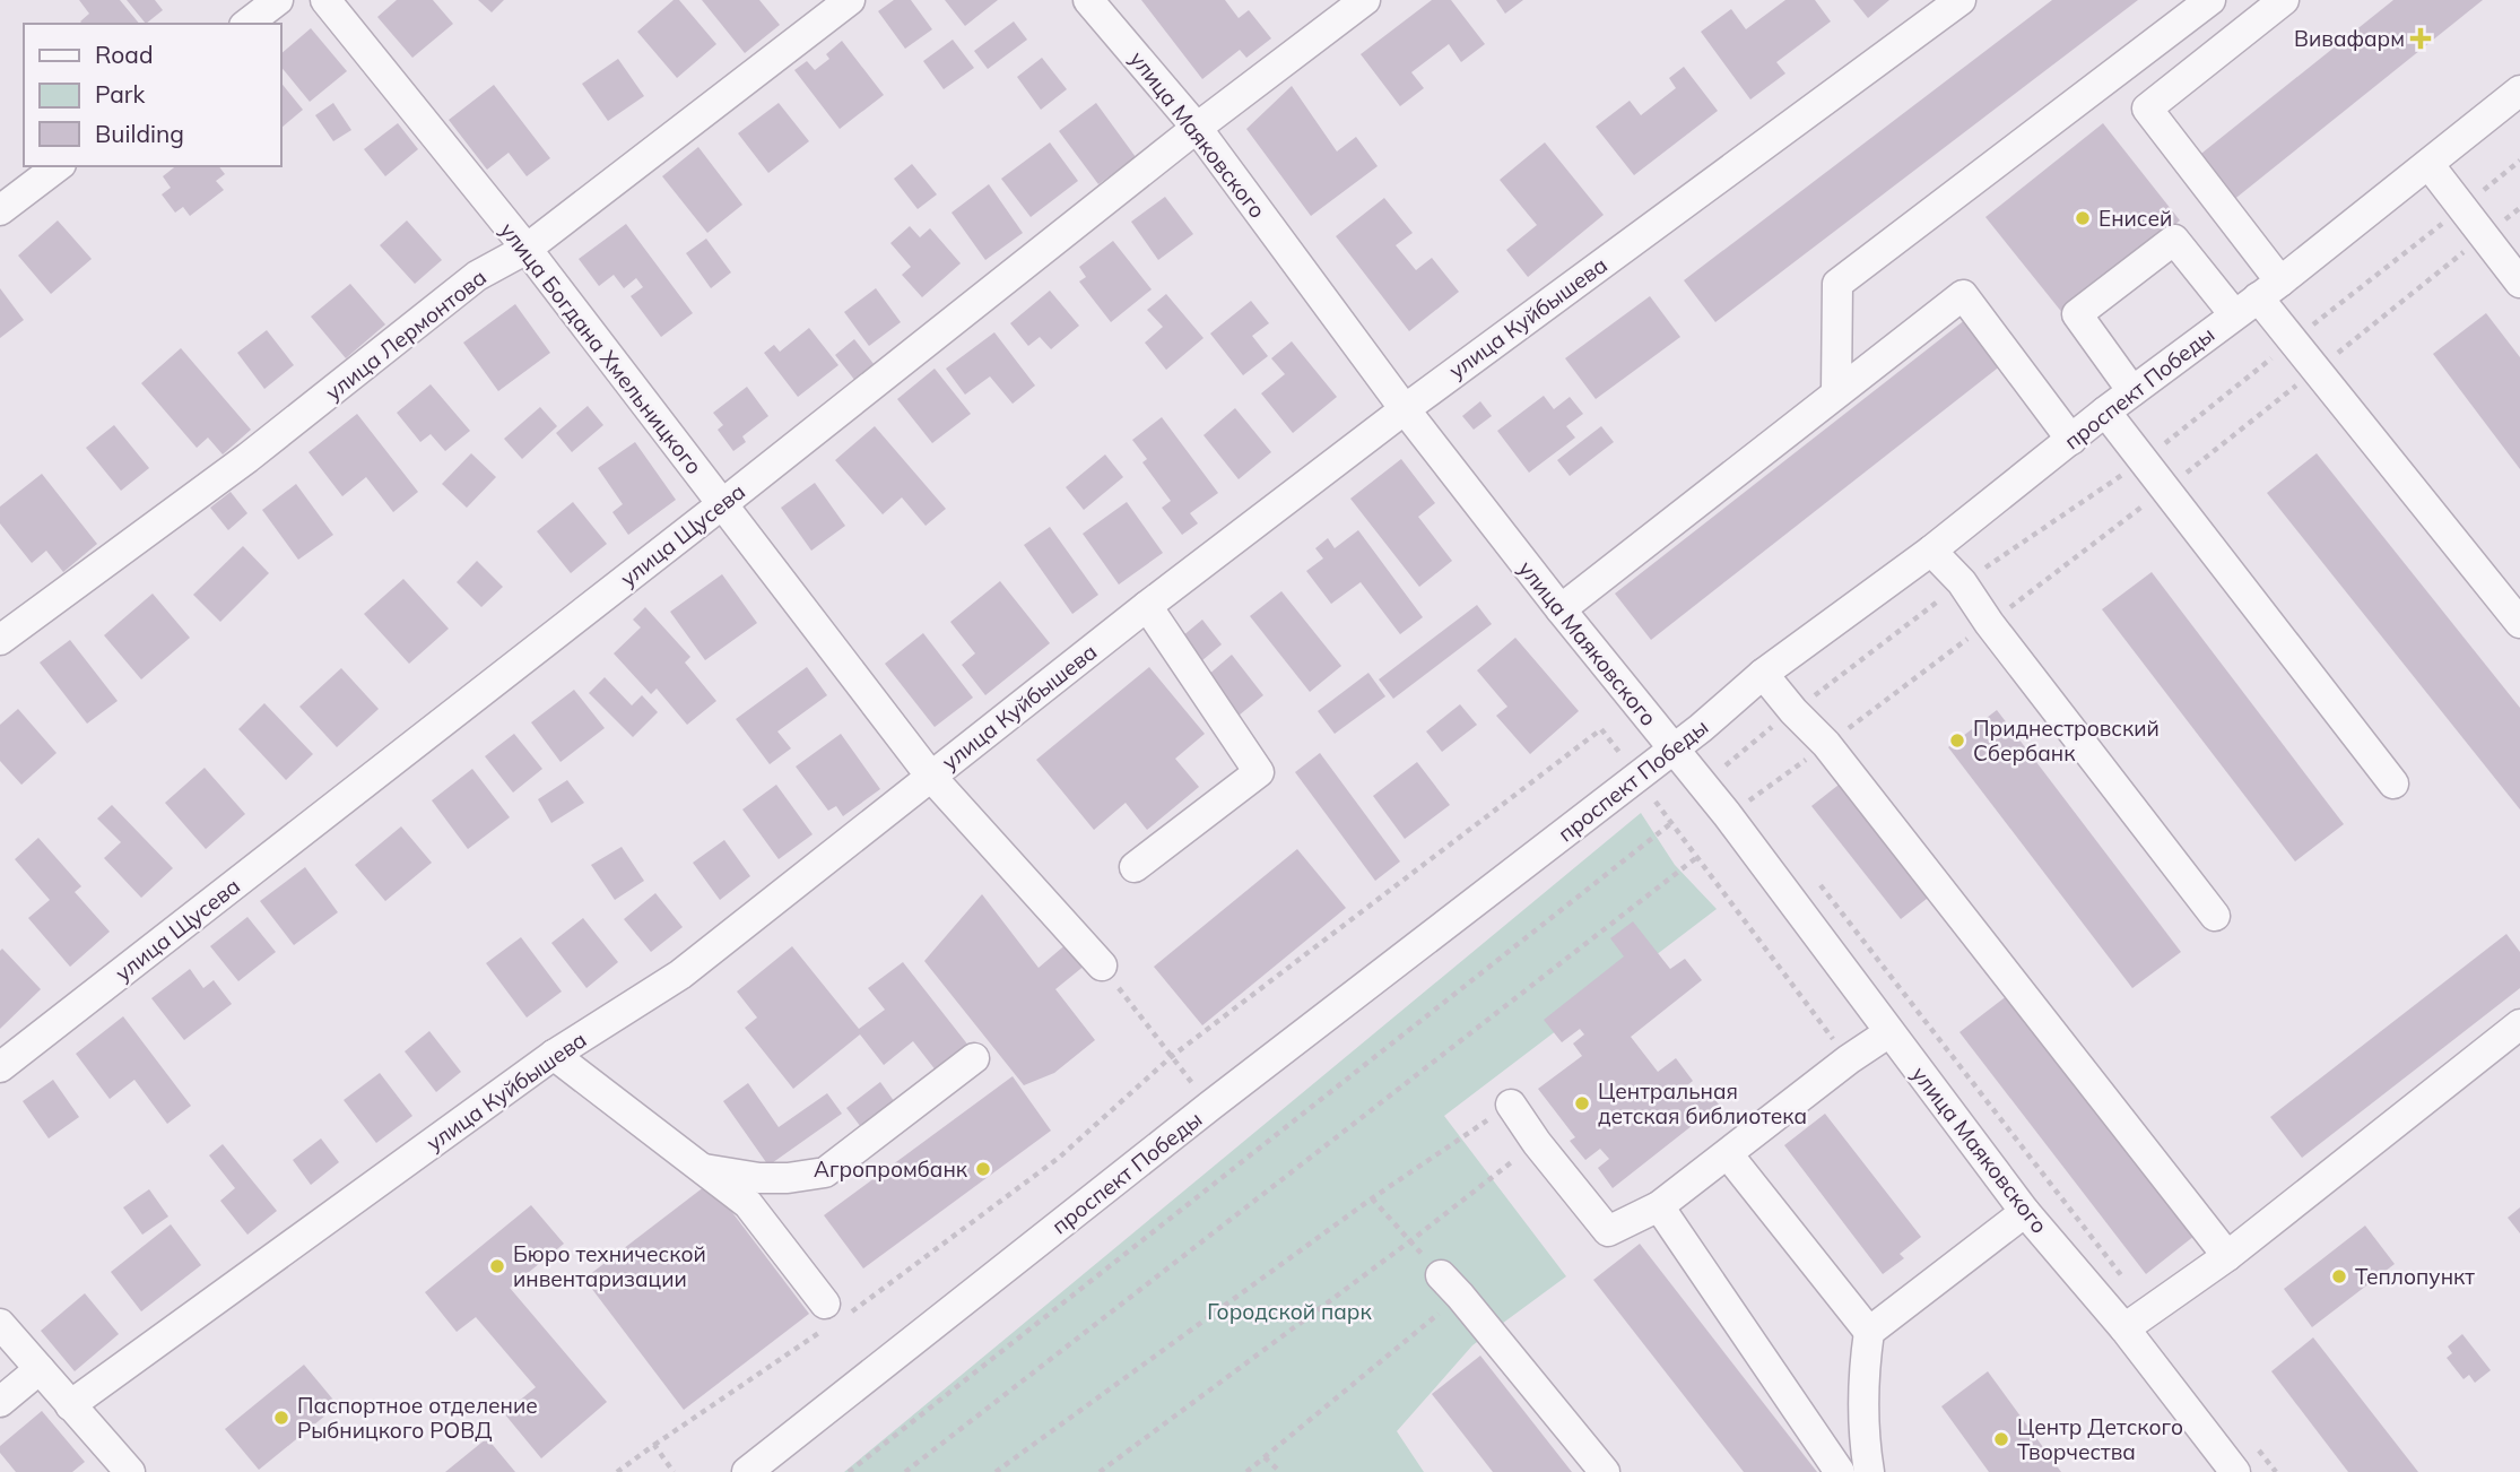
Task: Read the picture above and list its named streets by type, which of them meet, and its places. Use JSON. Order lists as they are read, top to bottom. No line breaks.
{"streets":{"street":["улица Маяковского","улица Куйбышева","улица Лермонтова","улица Богдана Хмельницкого","проспект Победы","улица Щусева"]},"crossings":[["улица Маяковского","улица Куйбышева"],["улица Маяковского","проспект Победы"],["улица Маяковского","улица Щусева"],["улица Куйбышева","улица Богдана Хмельницкого"],["улица Лермонтова","улица Богдана Хмельницкого"],["улица Богдана Хмельницкого","улица Щусева"]],"parks":["Городской парк"],"places":{"health":["Вивафарм"],"other":["Енисей","Приднестровский Сбербанк","Центральная детская библиотека","Агропромбанк","Бюро технической инвентаризации","Теплопункт","Паспортное отделение Рыбницкого РОВД","Центр Детского Творчества"]},"legend":["Road","Park","Building"]}
